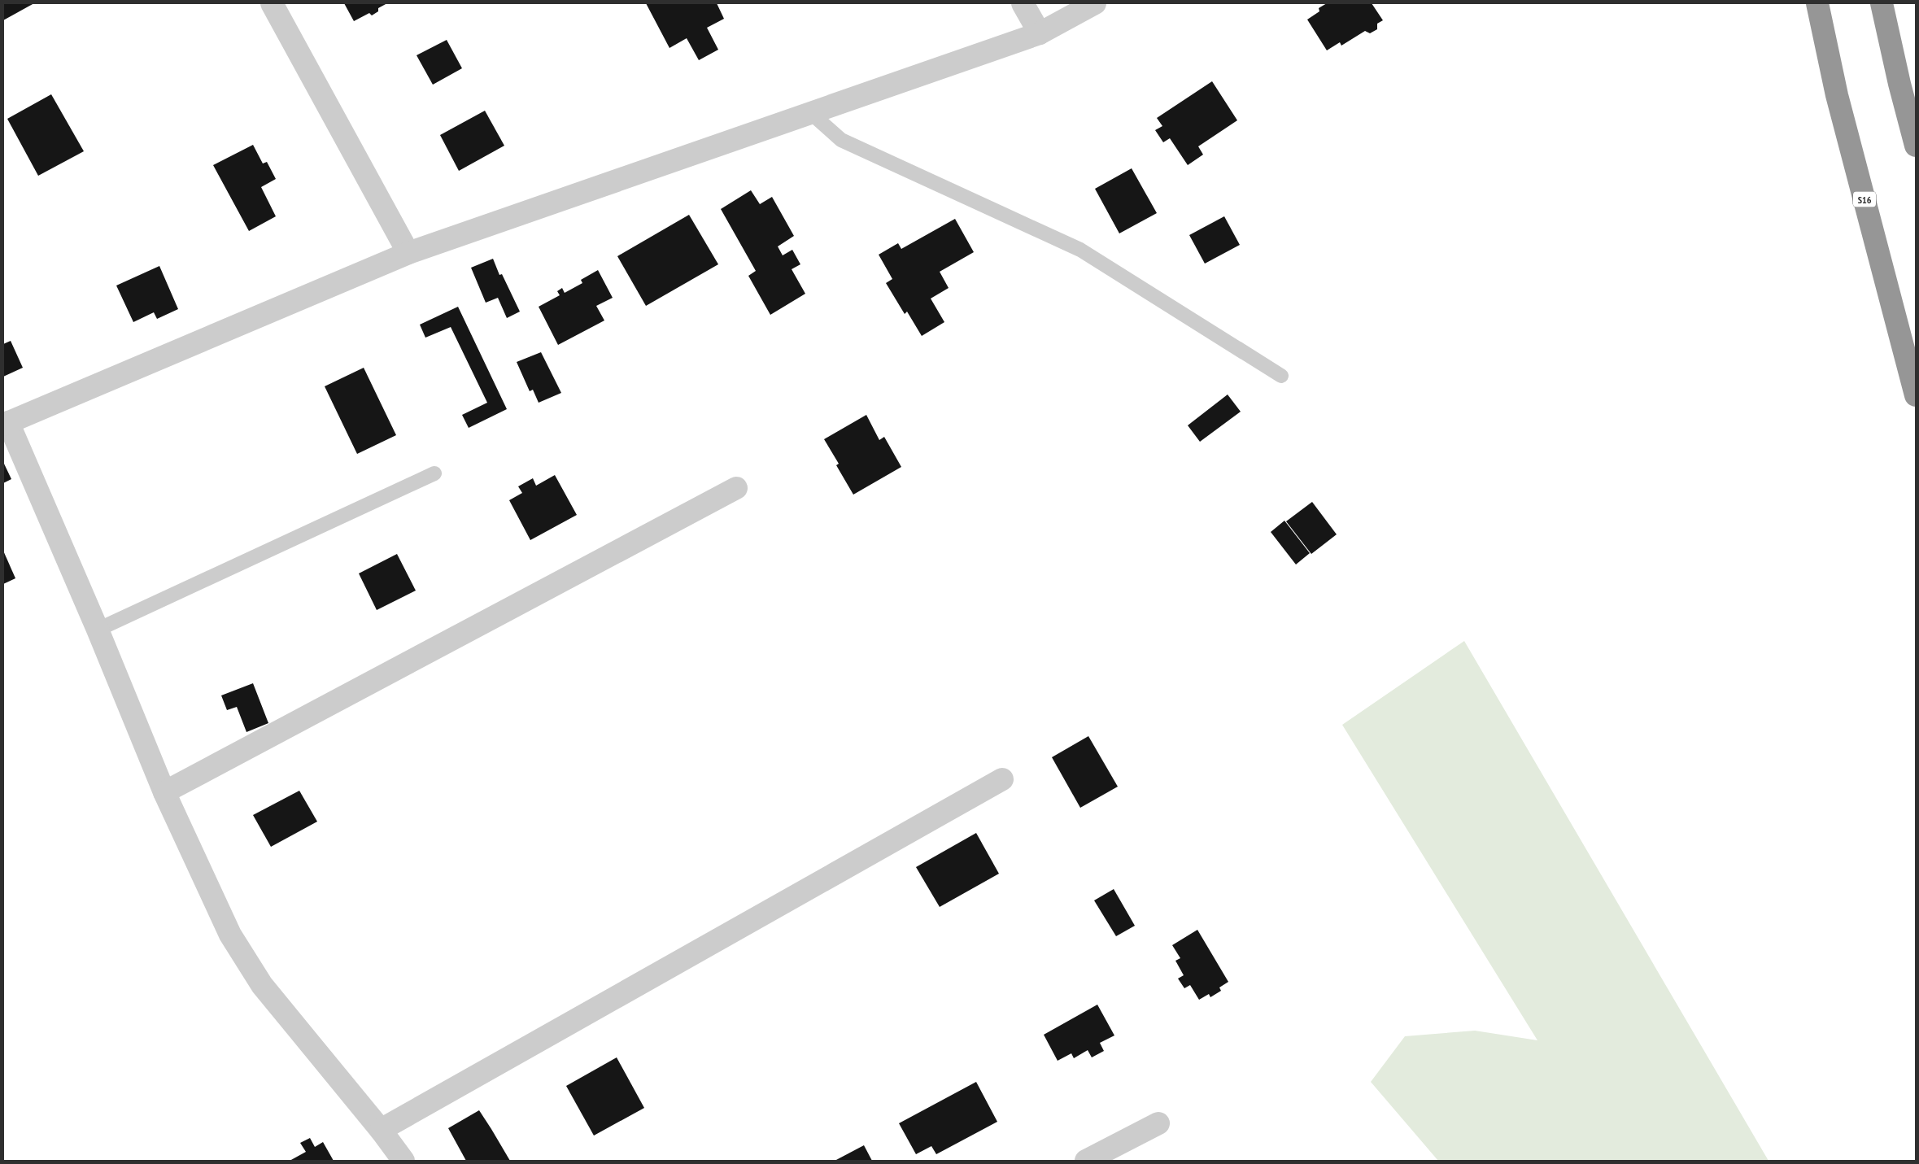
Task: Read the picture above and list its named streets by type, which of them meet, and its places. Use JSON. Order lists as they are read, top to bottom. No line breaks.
{"streets":{"highway":["S16"]}}
